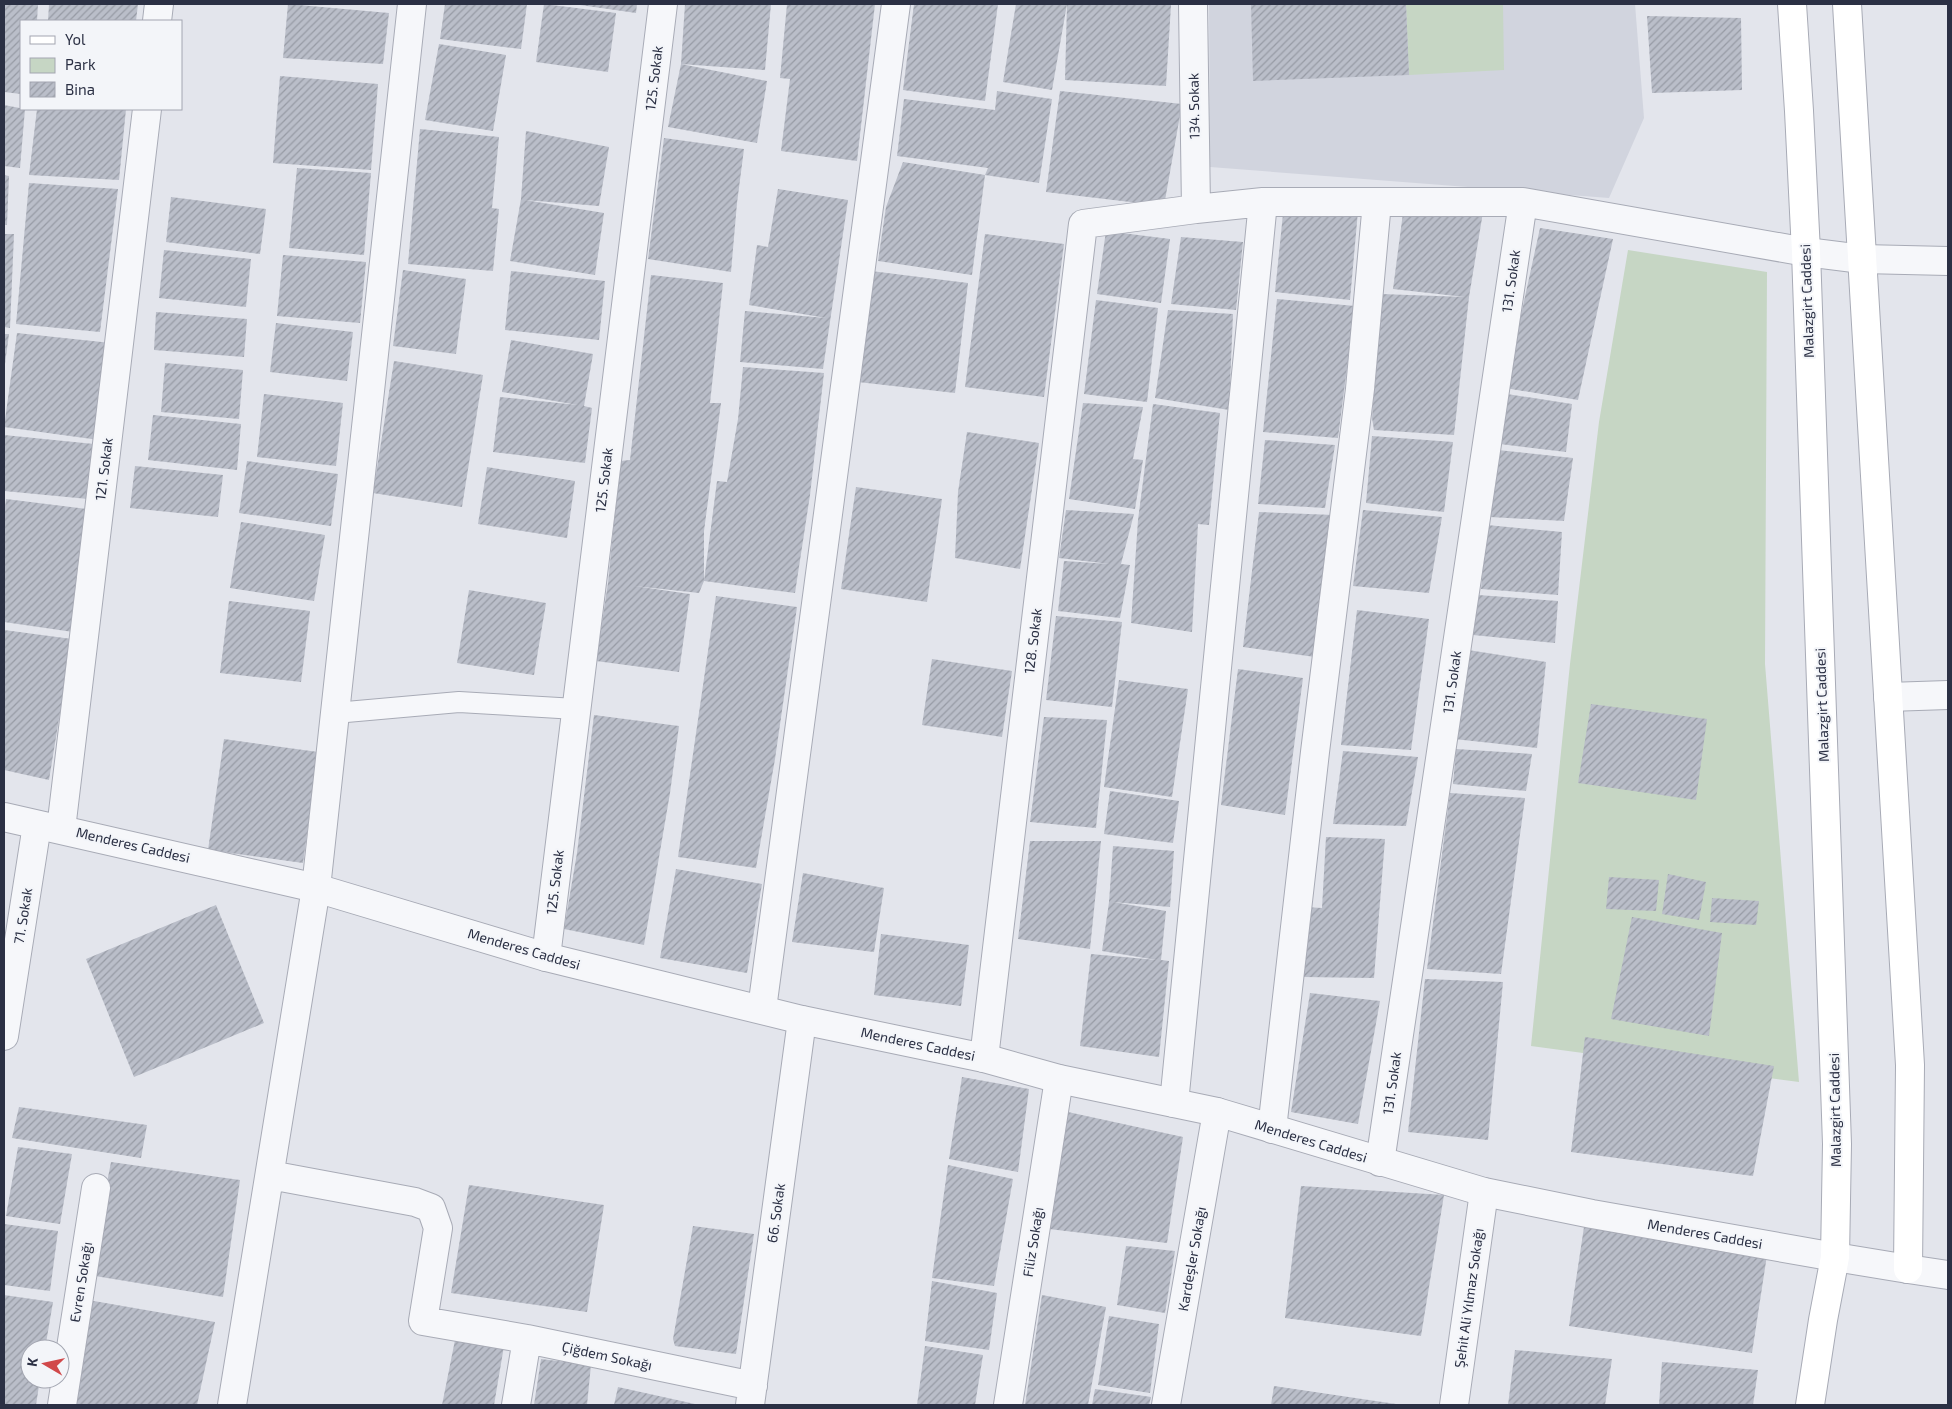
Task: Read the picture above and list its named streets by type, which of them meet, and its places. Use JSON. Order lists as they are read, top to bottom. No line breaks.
{"streets":{"main road":["Malazgirt Caddesi"],"street":["125. Sokak","134. Sokak","131. Sokak","121. Sokak","128. Sokak","Menderes Caddesi","71. Sokak","66. Sokak","Filiz Sokağı","Kardeşler Sokağı","Evren Sokağı","Şehit Ali Yılmaz Sokağı","Çiğdem Sokağı"]},"crossings":[["125. Sokak","Menderes Caddesi"],["134. Sokak","128. Sokak"],["131. Sokak","Menderes Caddesi"],["Malazgirt Caddesi","Menderes Caddesi"],["121. Sokak","Menderes Caddesi"],["121. Sokak","71. Sokak"],["128. Sokak","Menderes Caddesi"],["Menderes Caddesi","71. Sokak"],["Menderes Caddesi","66. Sokak"],["Menderes Caddesi","Filiz Sokağı"],["Menderes Caddesi","Kardeşler Sokağı"],["Menderes Caddesi","Şehit Ali Yılmaz Sokağı"],["66. Sokak","Çiğdem Sokağı"]],"legend":["Yol","Park","Bina"],"north":"left"}
